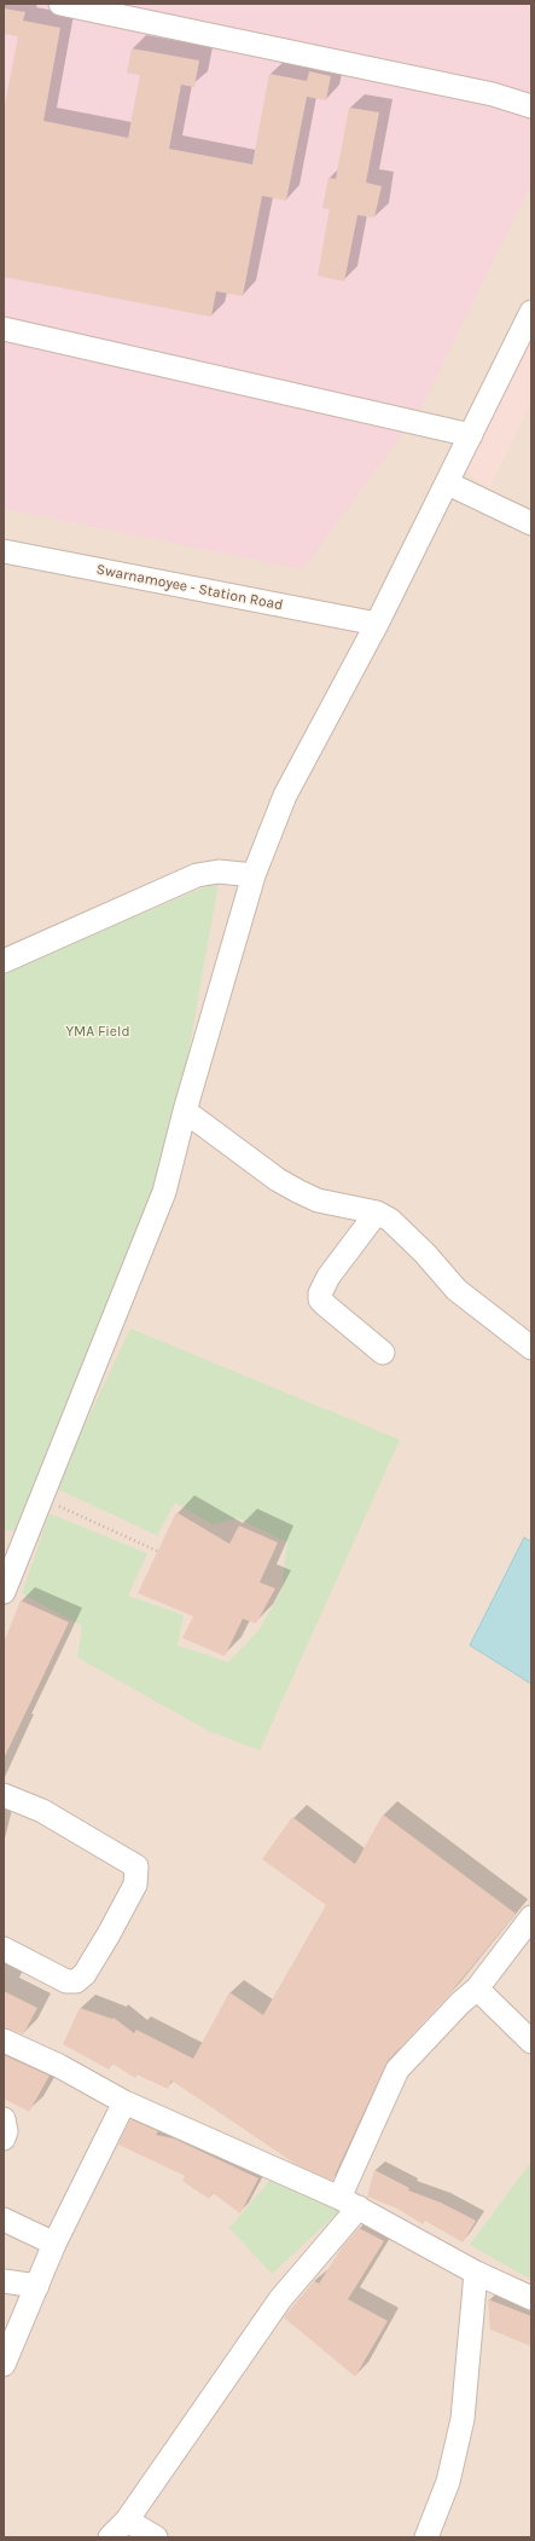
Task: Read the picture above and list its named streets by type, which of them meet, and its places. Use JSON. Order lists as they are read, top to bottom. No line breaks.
{"streets":{"street":["Swarnamoyee - Station Road"]},"parks":["YMA Field"]}
